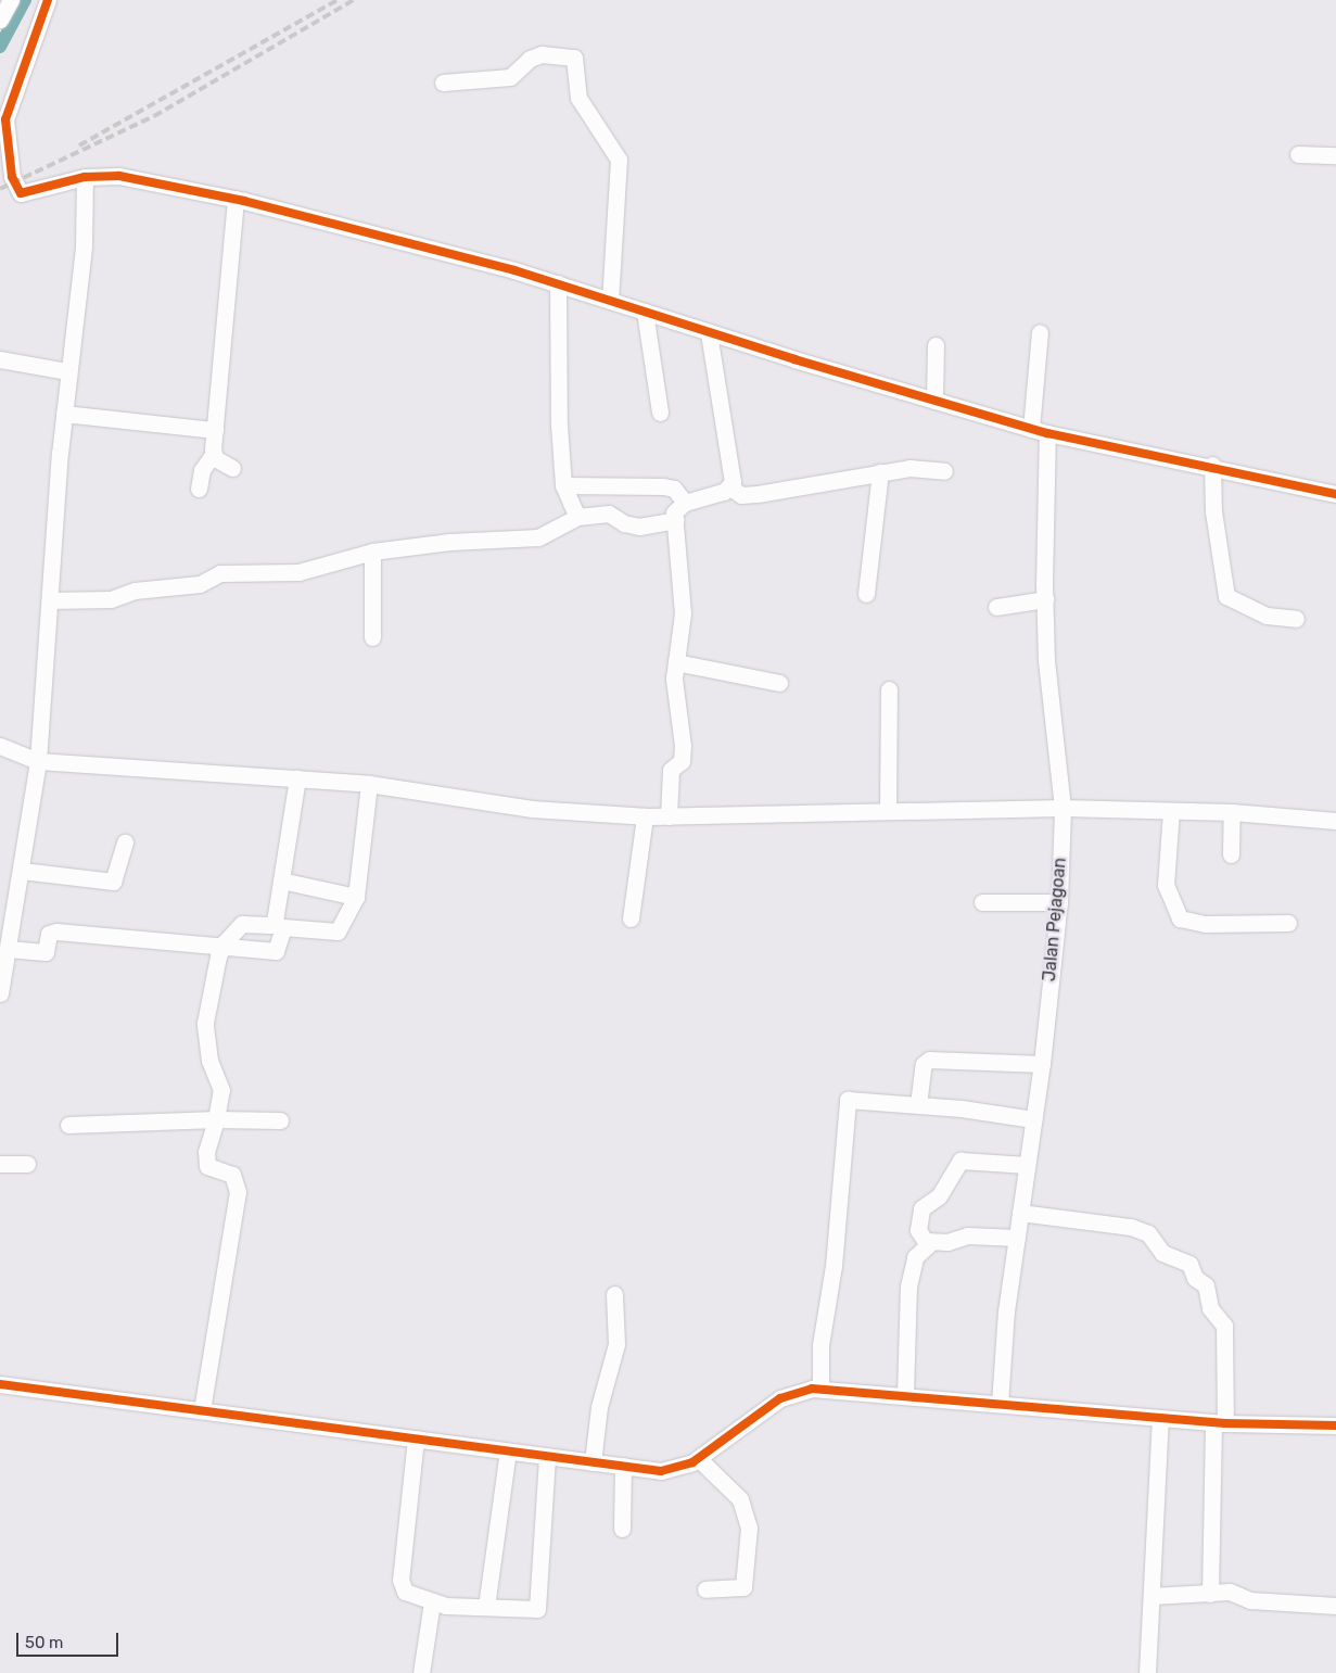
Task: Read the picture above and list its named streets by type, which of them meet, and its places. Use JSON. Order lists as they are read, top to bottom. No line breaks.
{"streets":{"street":["Jalan Pejagoan"]},"scale_bar":"50 m"}
